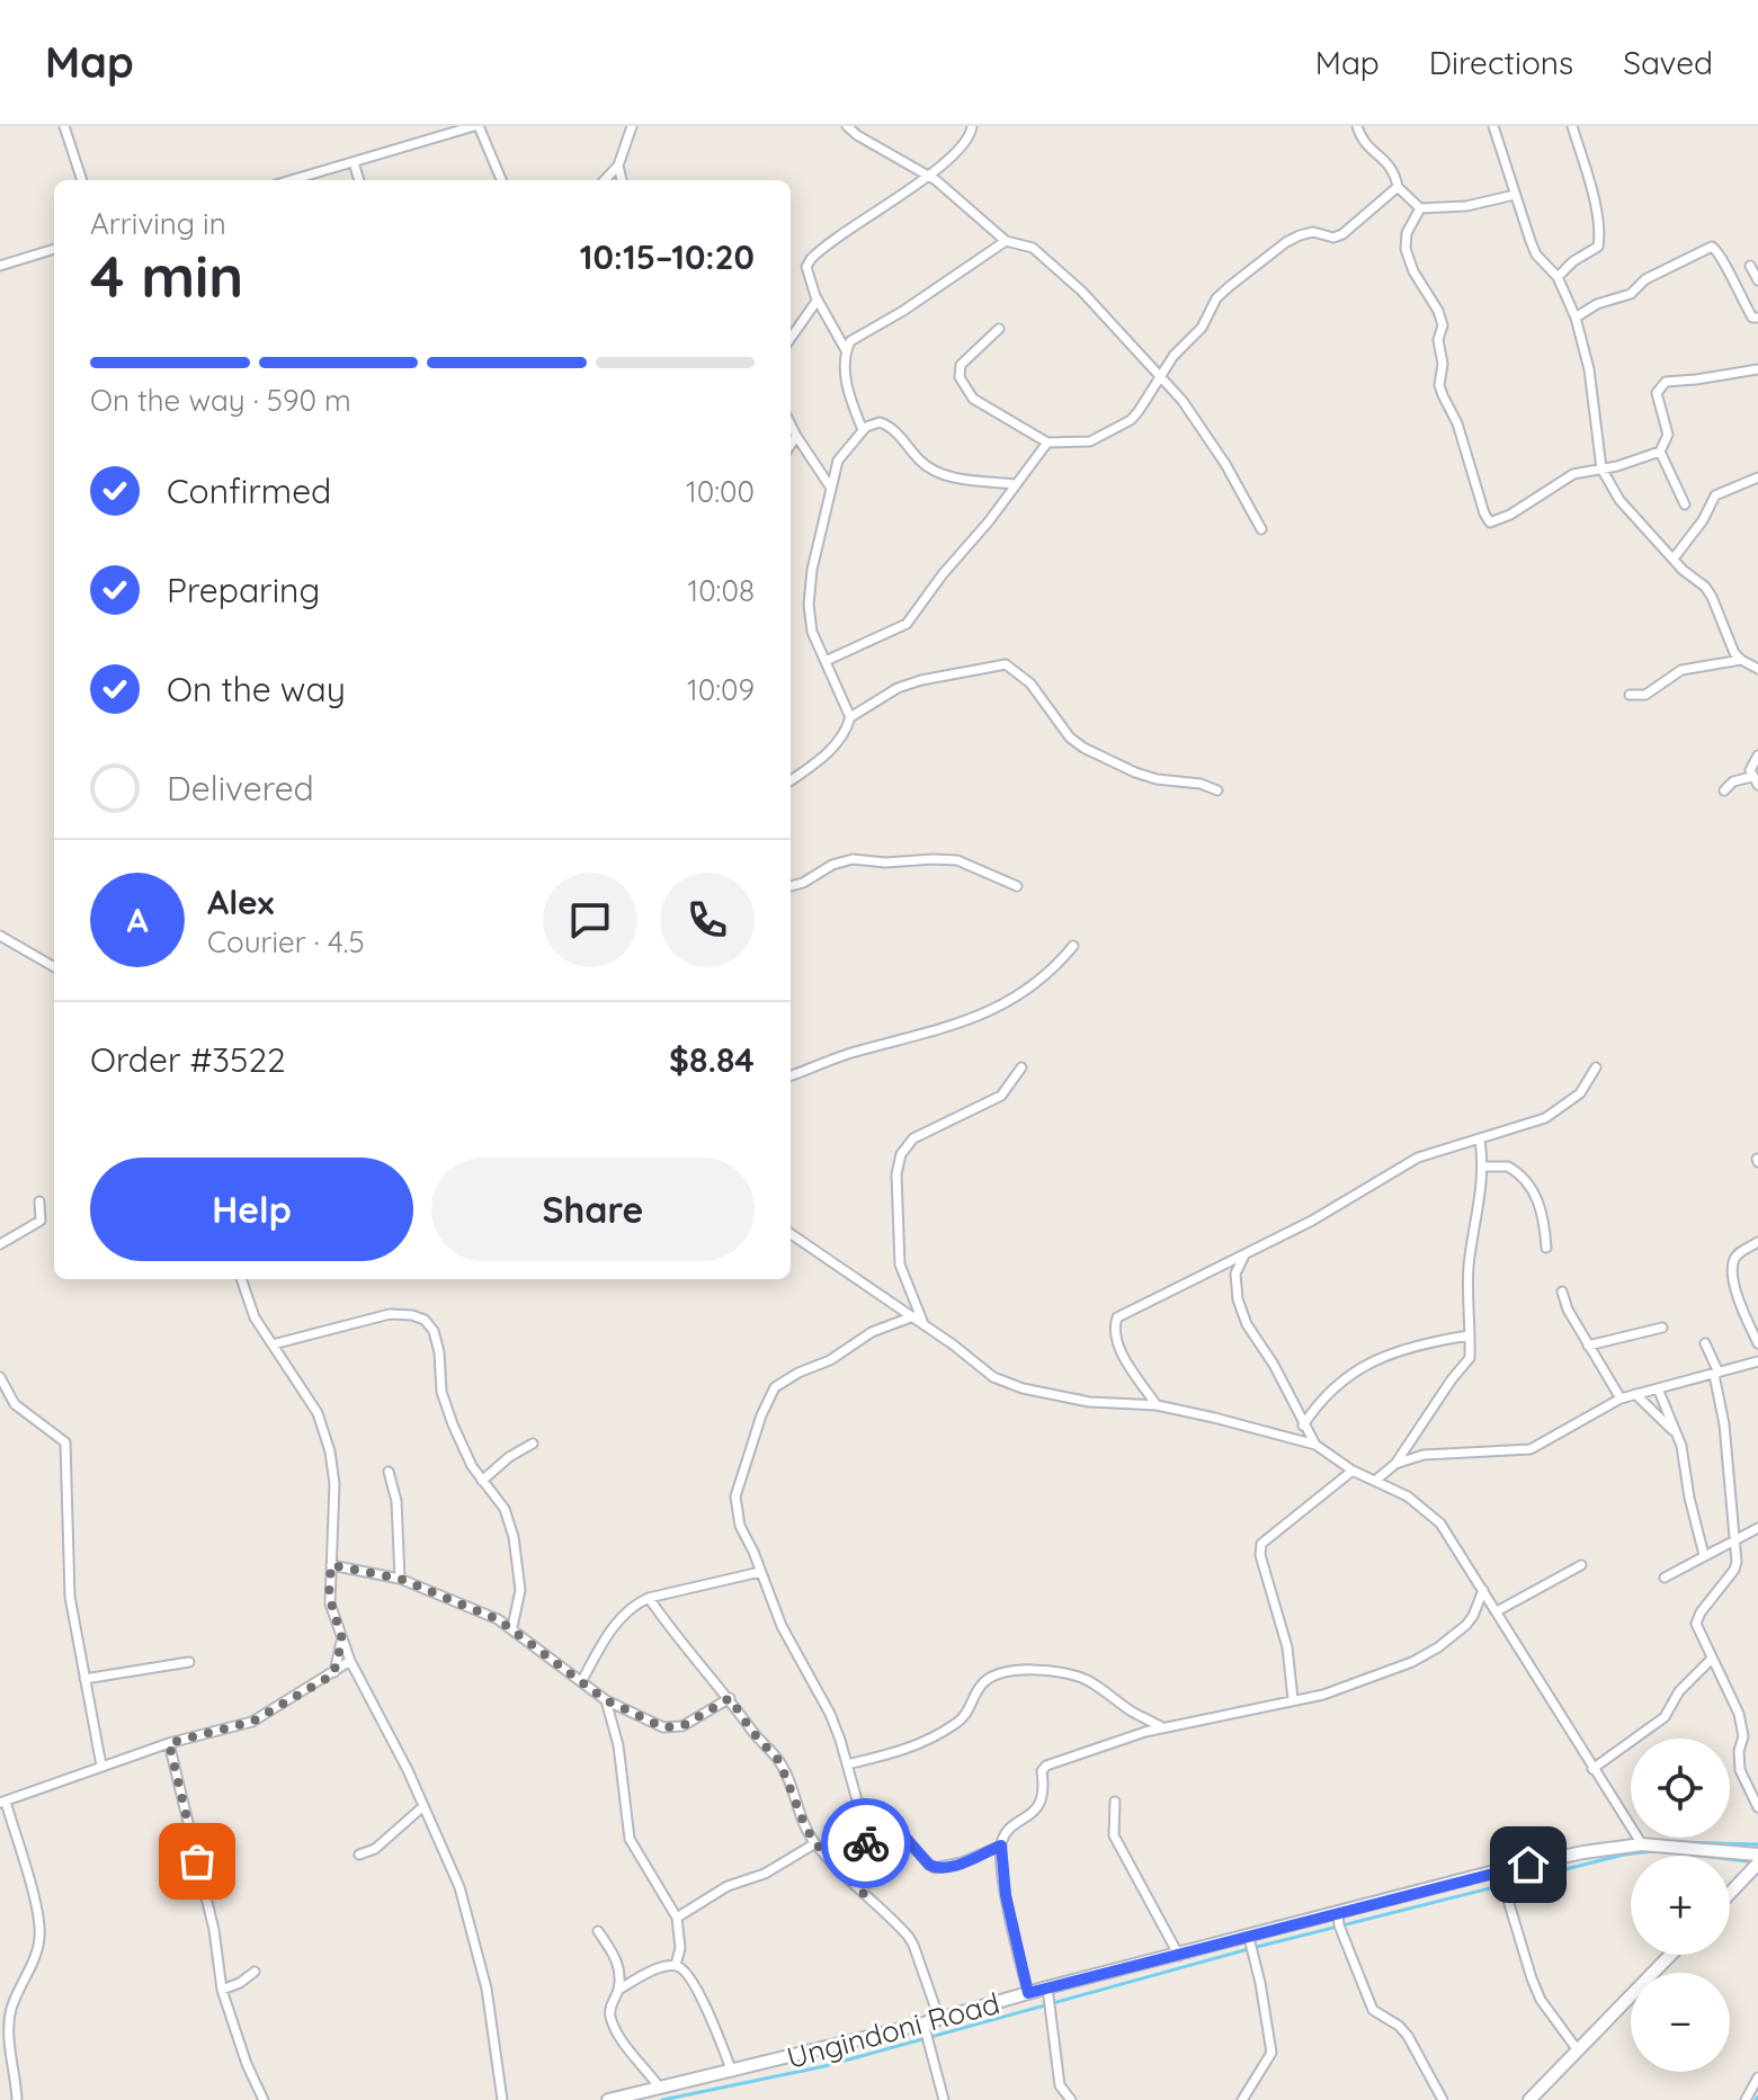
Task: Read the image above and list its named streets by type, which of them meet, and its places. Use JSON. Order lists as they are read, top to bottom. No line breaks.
{"streets":{"main road":["Ungindoni Road"]},"page":{"header":"Map","nav":["Map","Directions","Saved"],"heading":["4 min","Arriving in","10:15–10:20"],"panel":["Alex","Courier · 4.5","Order #3522","$8.84"],"bar":"On the way · 590 m","list":[["Confirmed","10:00"],["Preparing","10:08"],["On the way","10:09"],"Delivered"],"round":"A","buttons":["Help","Share"],"map_buttons":["+","−"]}}
